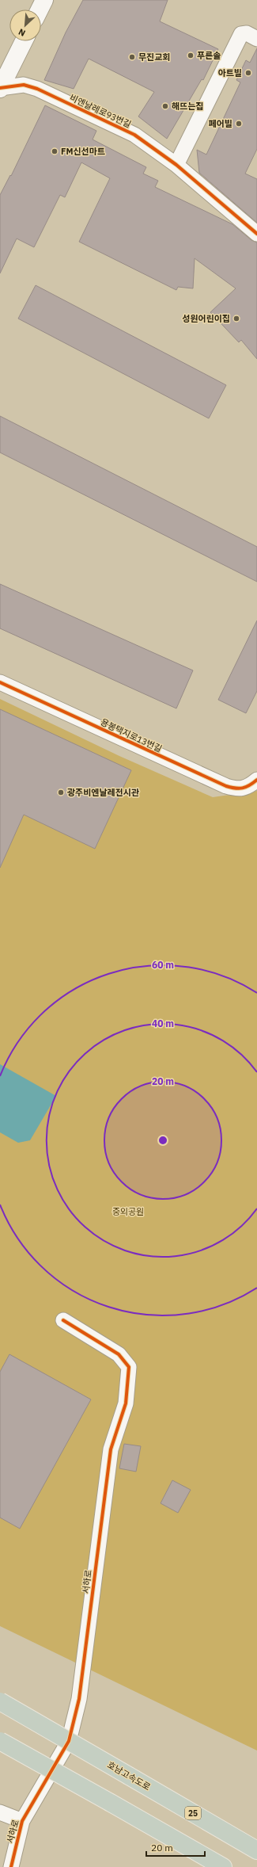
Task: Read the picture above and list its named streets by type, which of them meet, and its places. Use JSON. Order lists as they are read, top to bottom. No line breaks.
{"streets":{"highway":["호남고속도로","25"],"street":["비엔날레로93번길","용봉택지로13번길","서하로"]},"parks":["중외공원"],"places":["푸른솔","무진교회","아트빌","해뜨는집","페어빌","FM신선마트","성원어린이집","광주비엔날레전시관"],"scale_bar":"20 m","north":"bottom left","rings":["60 m","40 m","20 m"]}
